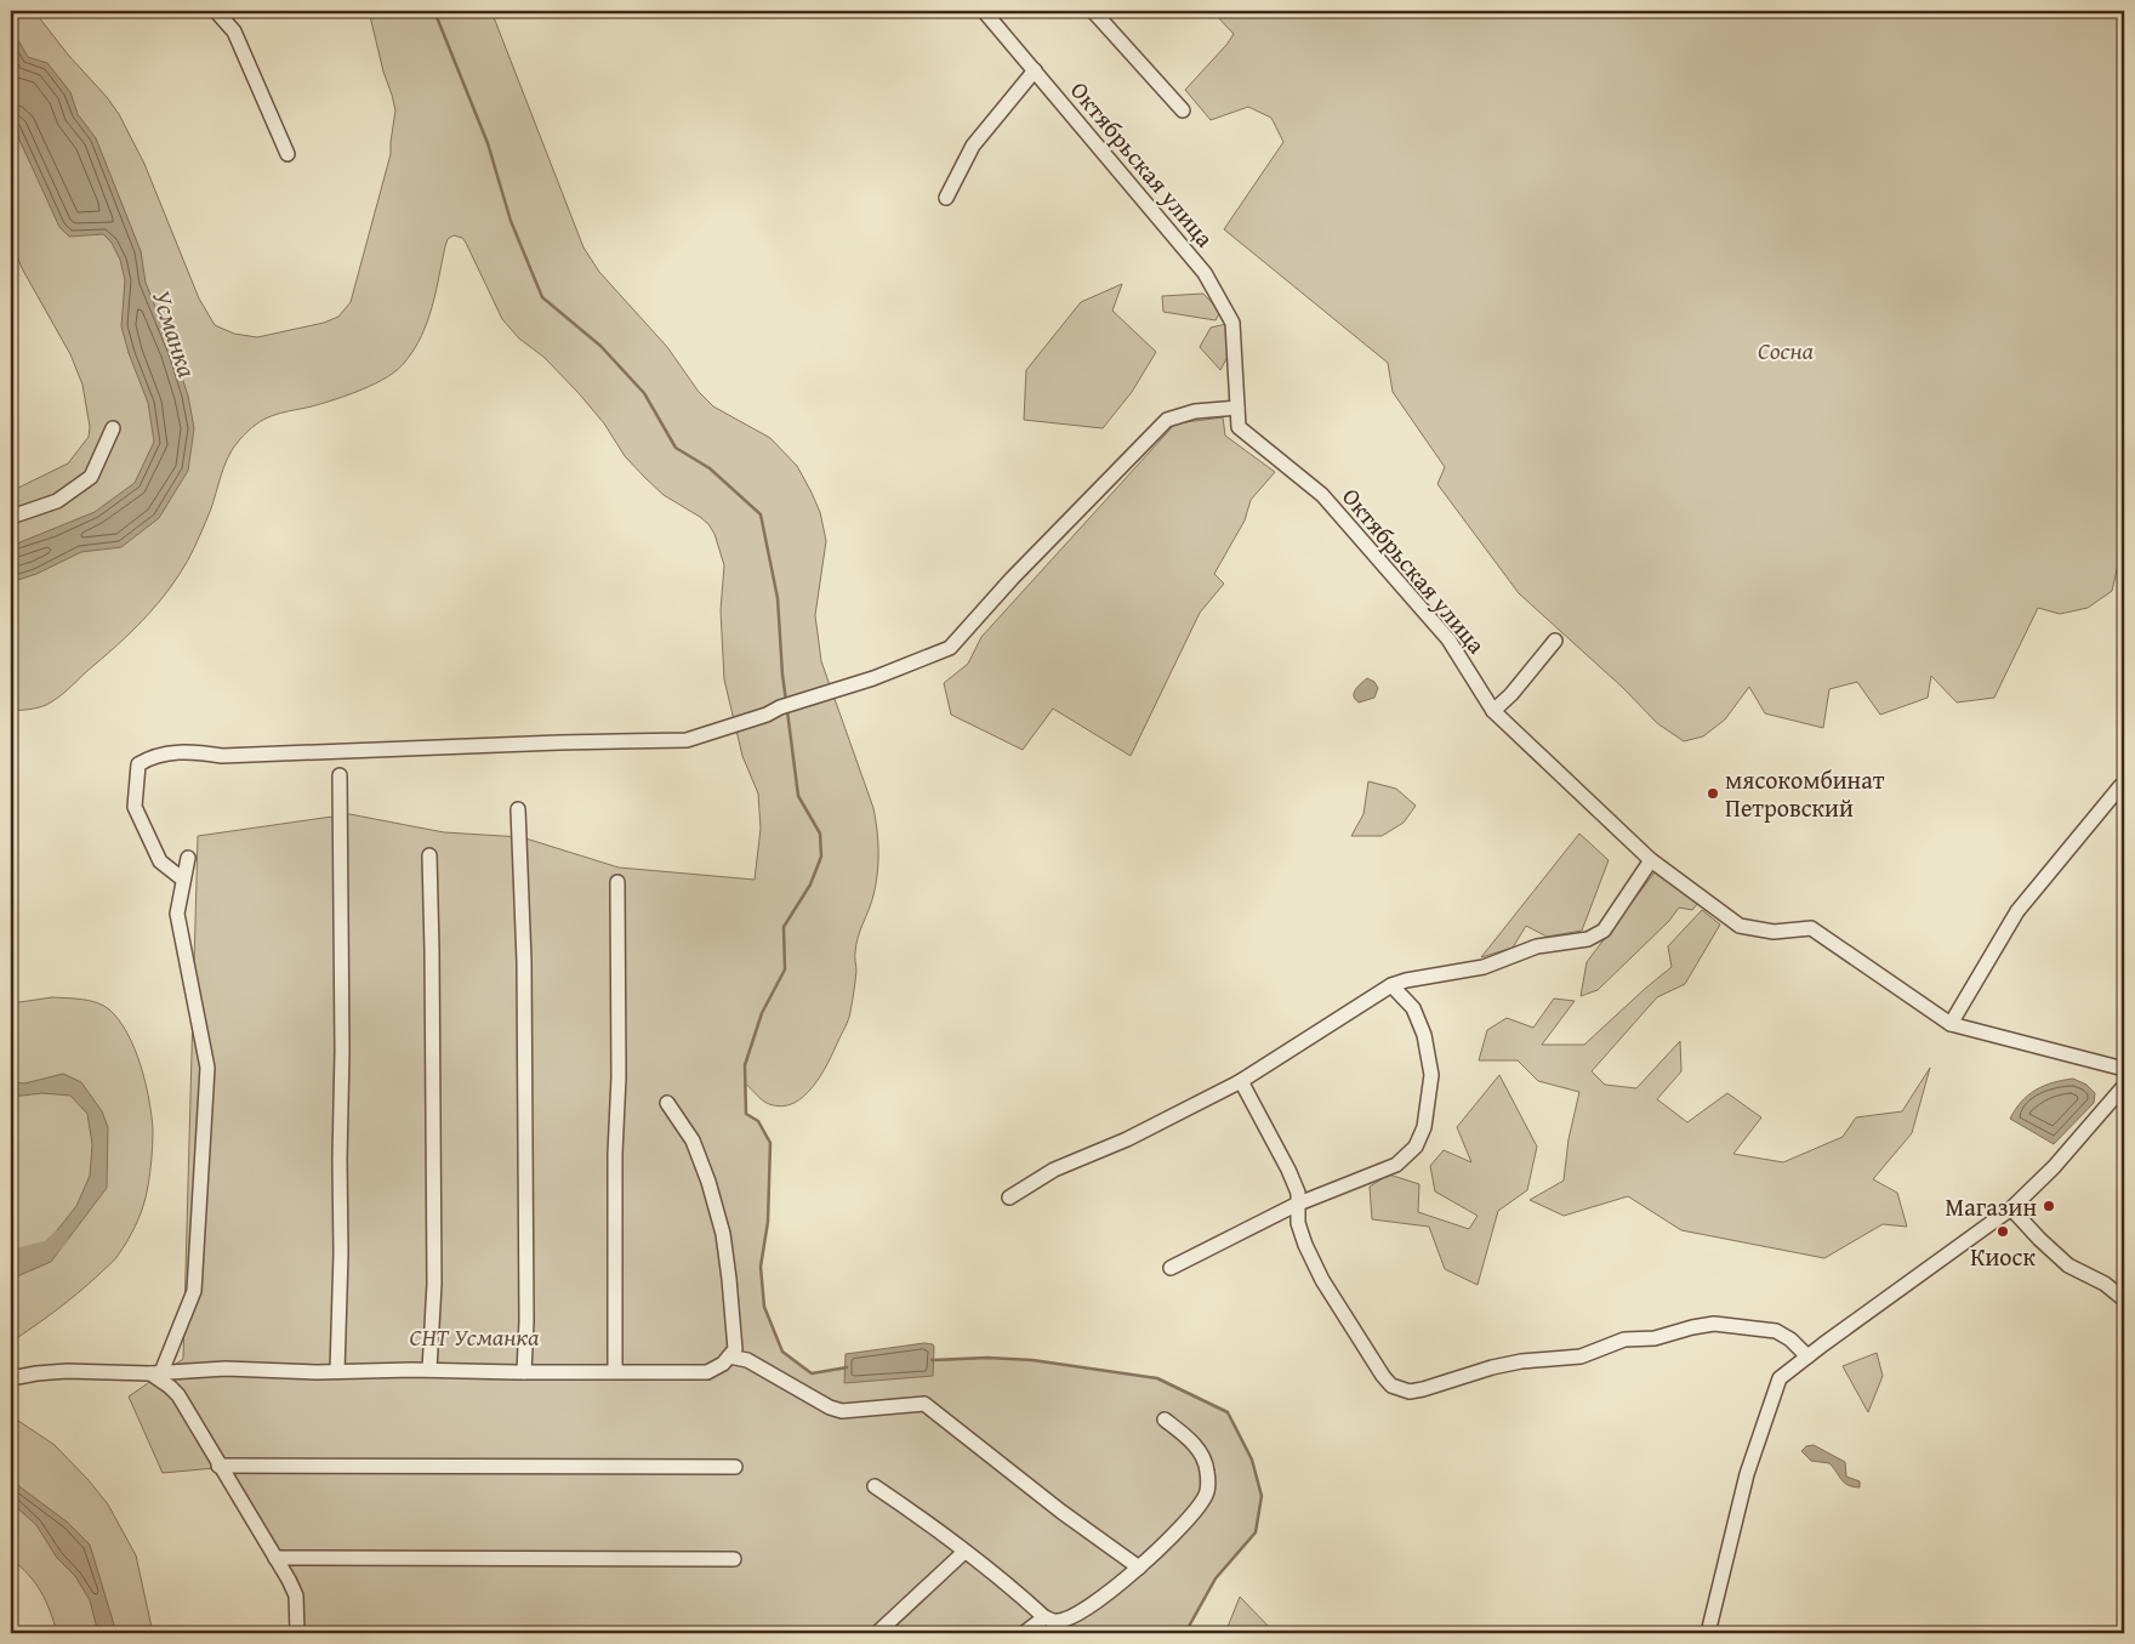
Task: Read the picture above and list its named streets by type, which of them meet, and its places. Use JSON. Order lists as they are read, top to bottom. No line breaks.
{"streets":{"street":["Октябрьская улица"]},"water":["Усманка"],"parks":["Сосна","СНТ Усманка"],"places":["мясокомбинат Петровский","Магазин","Киоск"]}
